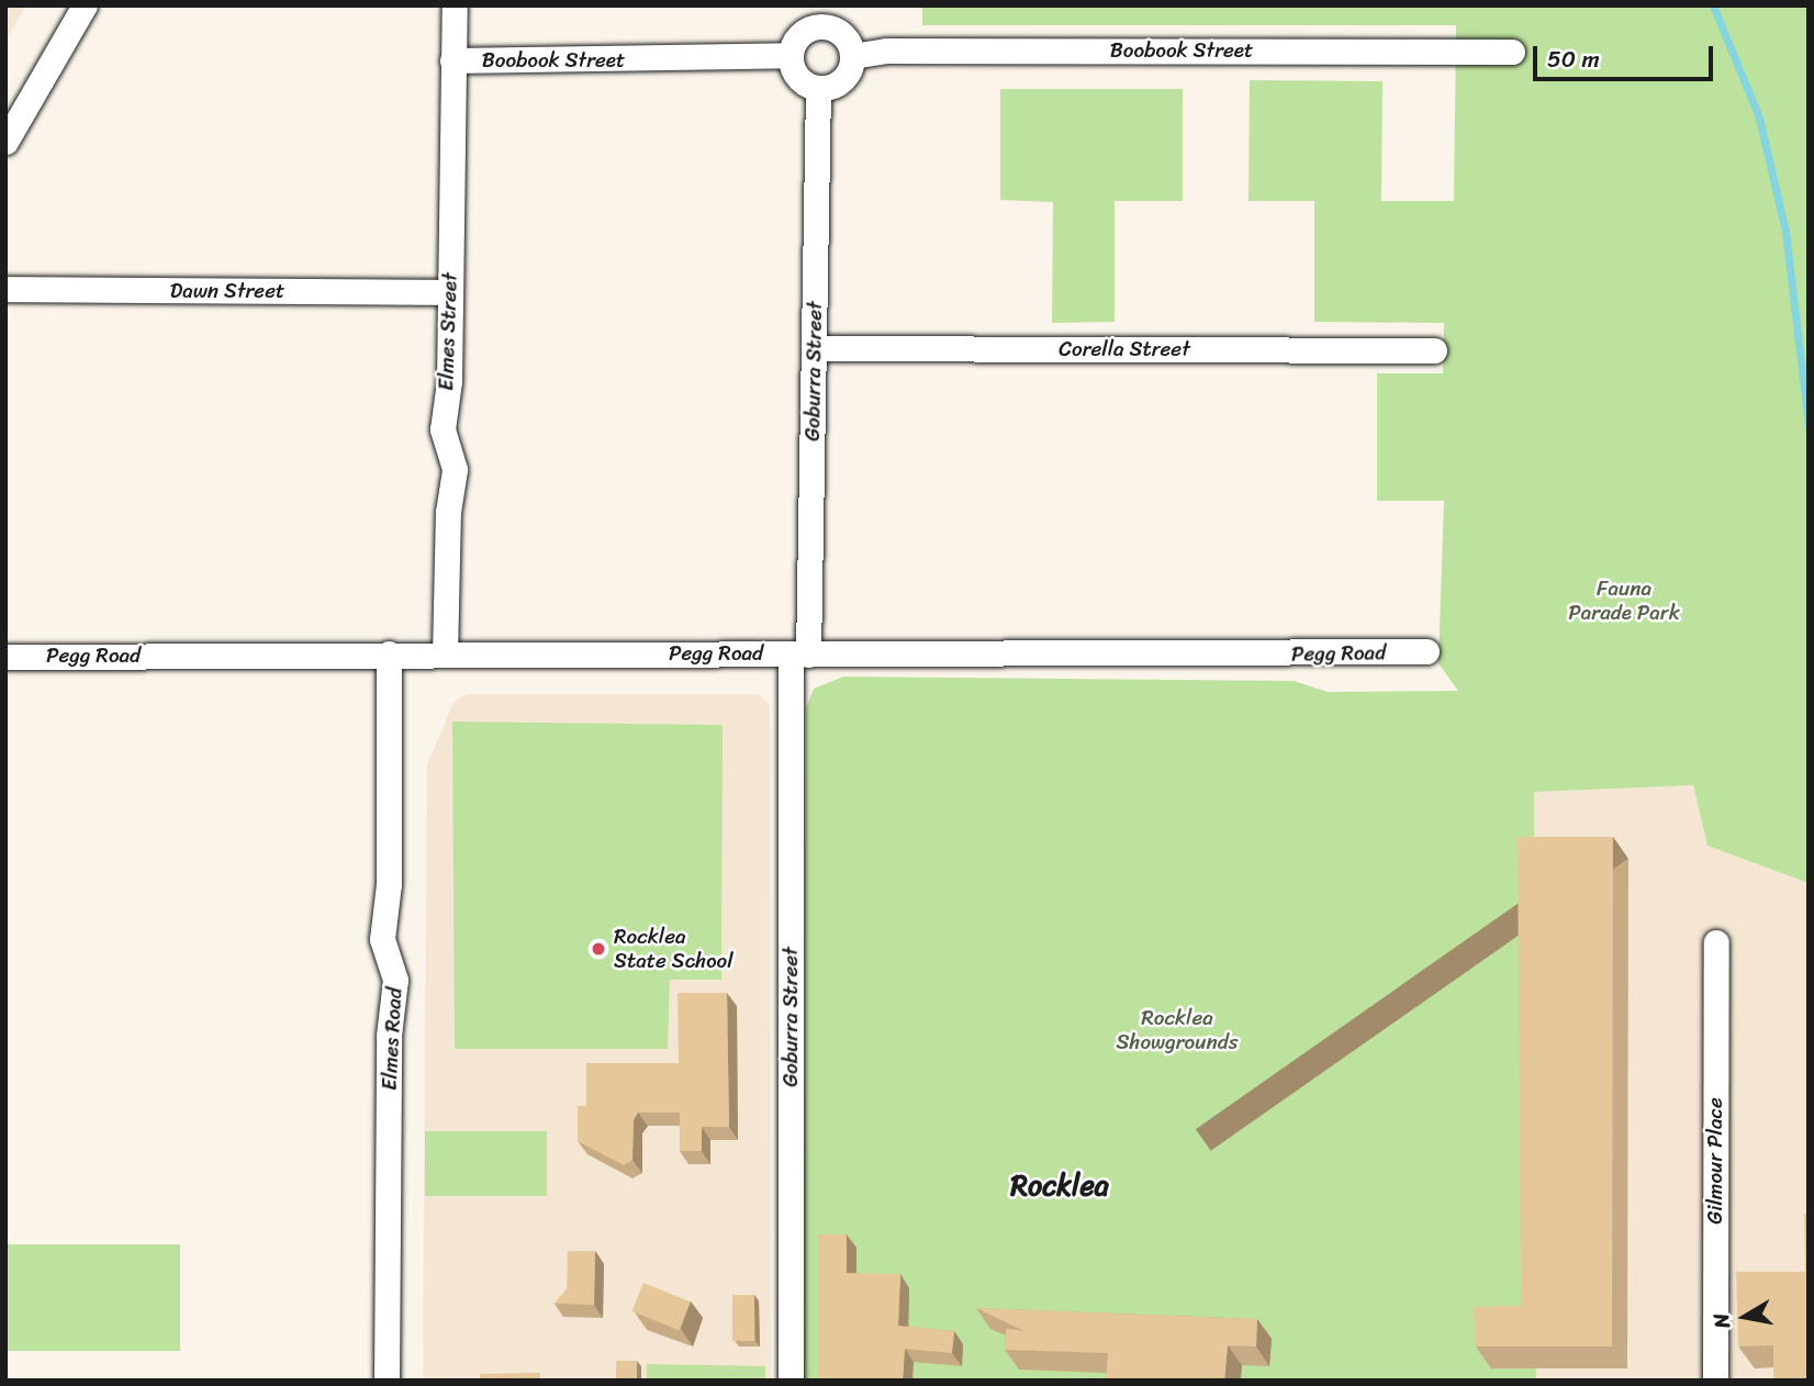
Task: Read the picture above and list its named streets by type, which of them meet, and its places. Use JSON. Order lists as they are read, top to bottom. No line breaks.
{"streets":{"street":["Boobook Street","Dawn Street","Elmes Street","Corella Street","Goburra Street","Pegg Road","Elmes Road","Gilmour Place"]},"crossings":[["Boobook Street","Elmes Street"],["Boobook Street","Goburra Street"],["Dawn Street","Elmes Street"],["Elmes Street","Pegg Road"],["Corella Street","Goburra Street"],["Goburra Street","Pegg Road"],["Pegg Road","Elmes Road"]],"districts":["Rocklea"],"parks":["Fauna Parade Park","Rocklea Showgrounds"],"places":["Rocklea State School"],"scale_bar":"50 m","north":"left"}
